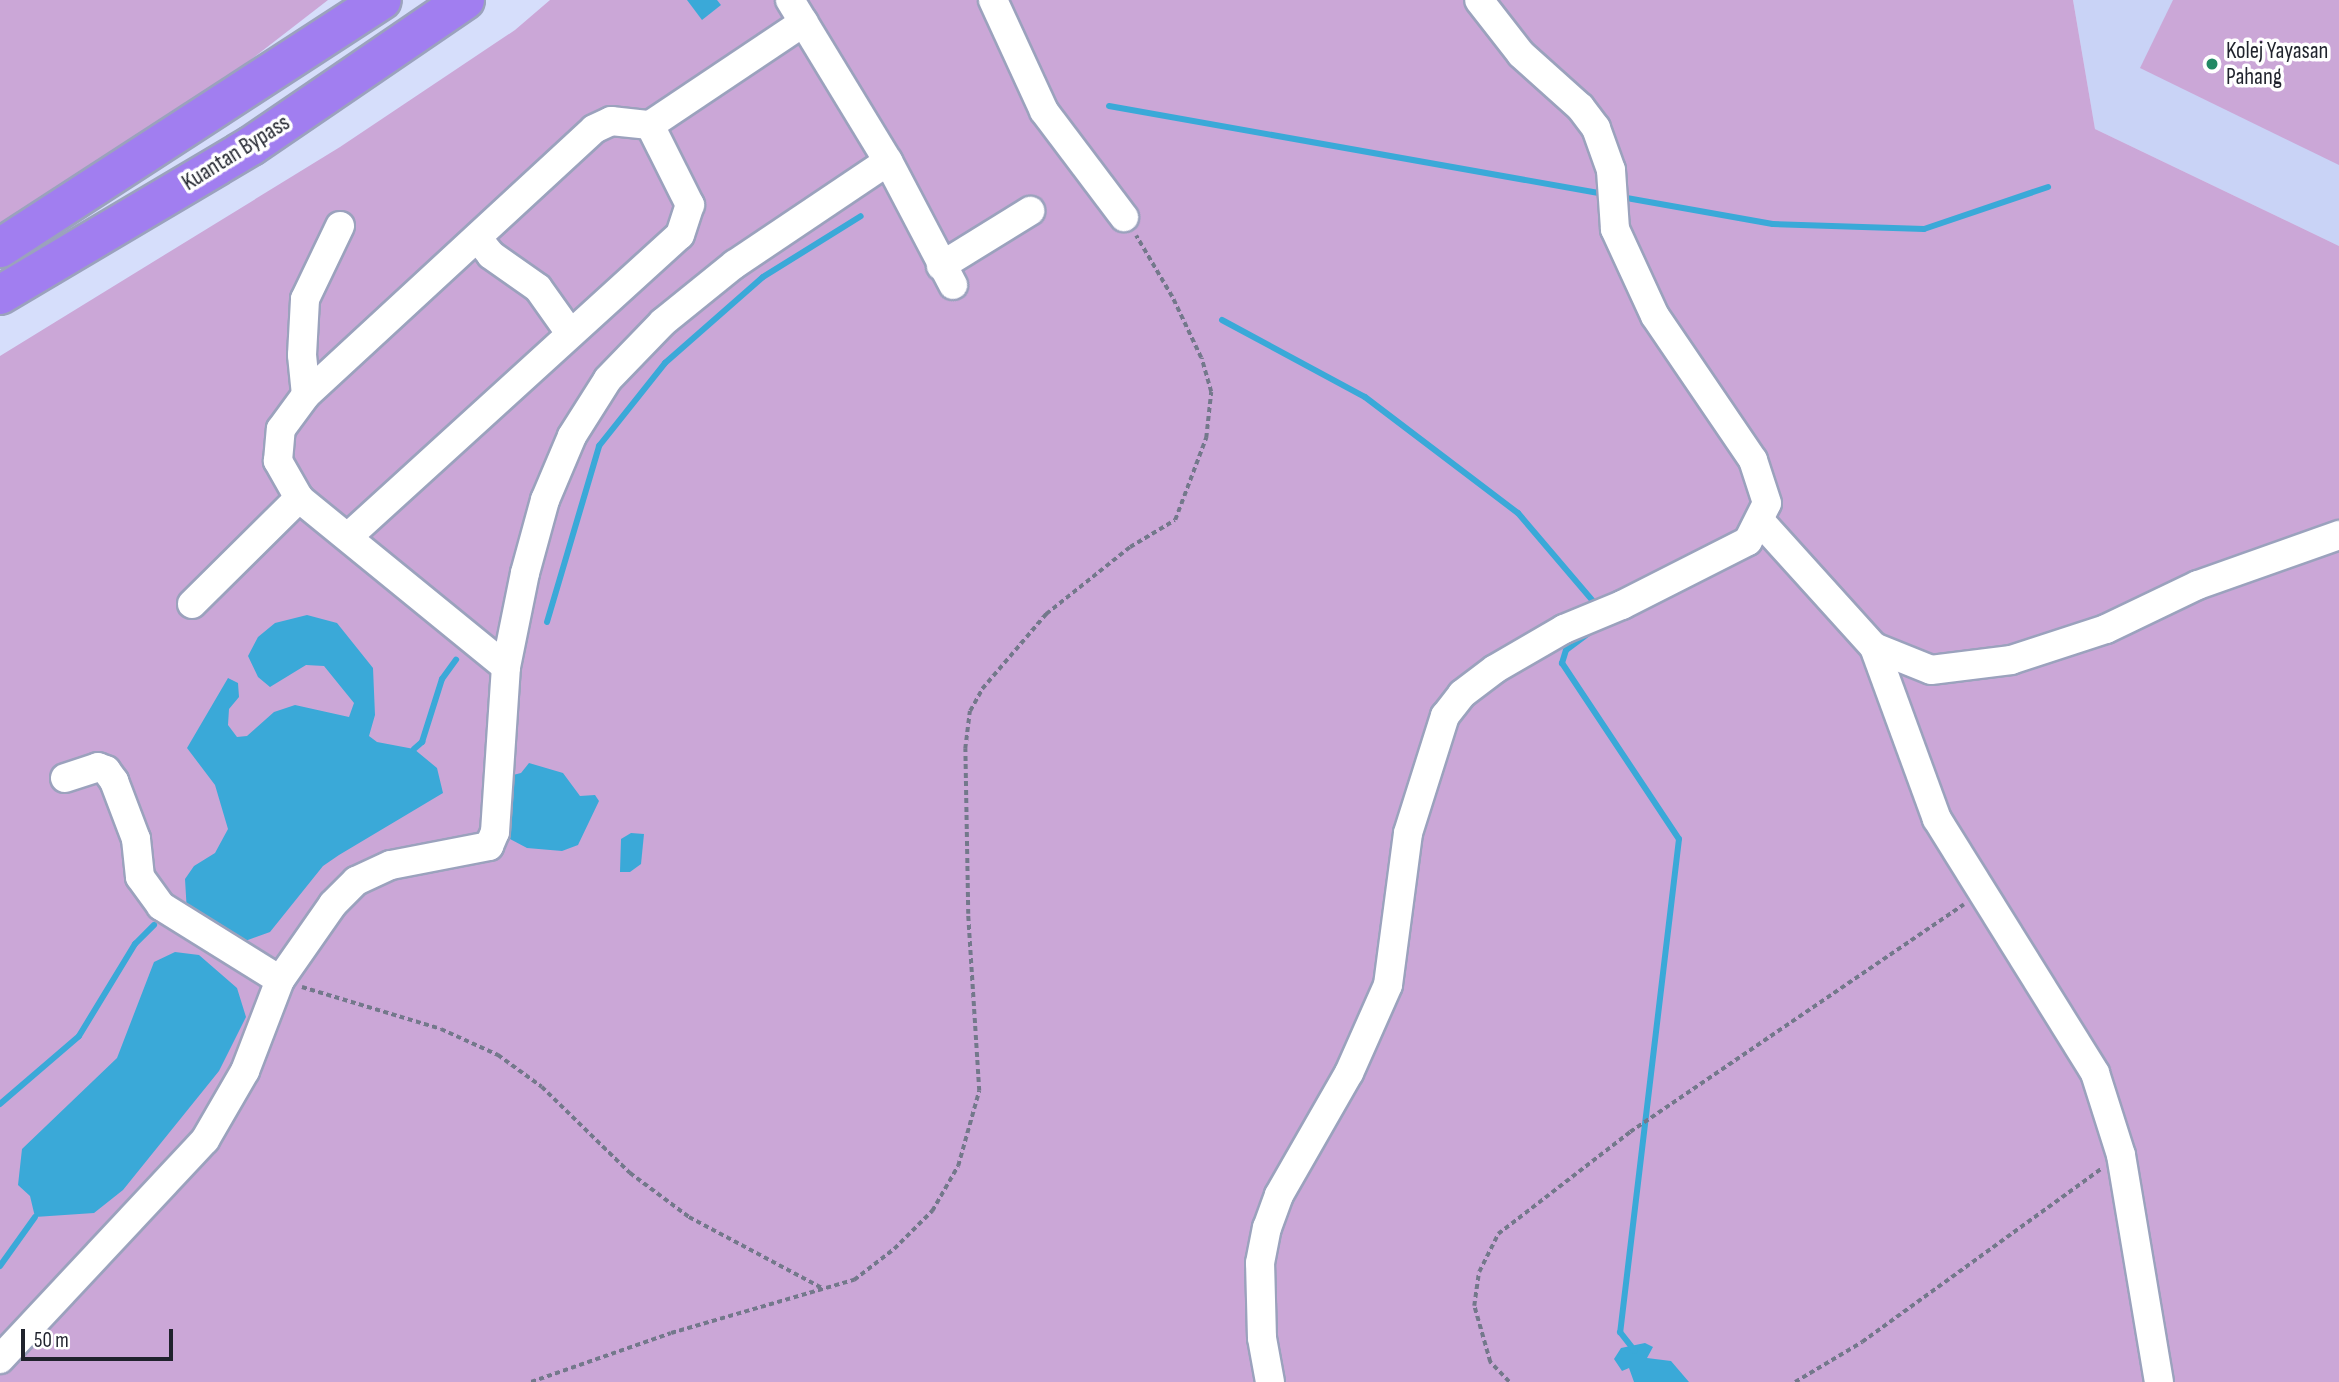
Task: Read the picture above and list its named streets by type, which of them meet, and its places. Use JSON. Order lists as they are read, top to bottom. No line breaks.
{"streets":{"highway":["Kuantan Bypass"]},"places":["Kolej Yayasan Pahang"],"scale_bar":"50 m"}
